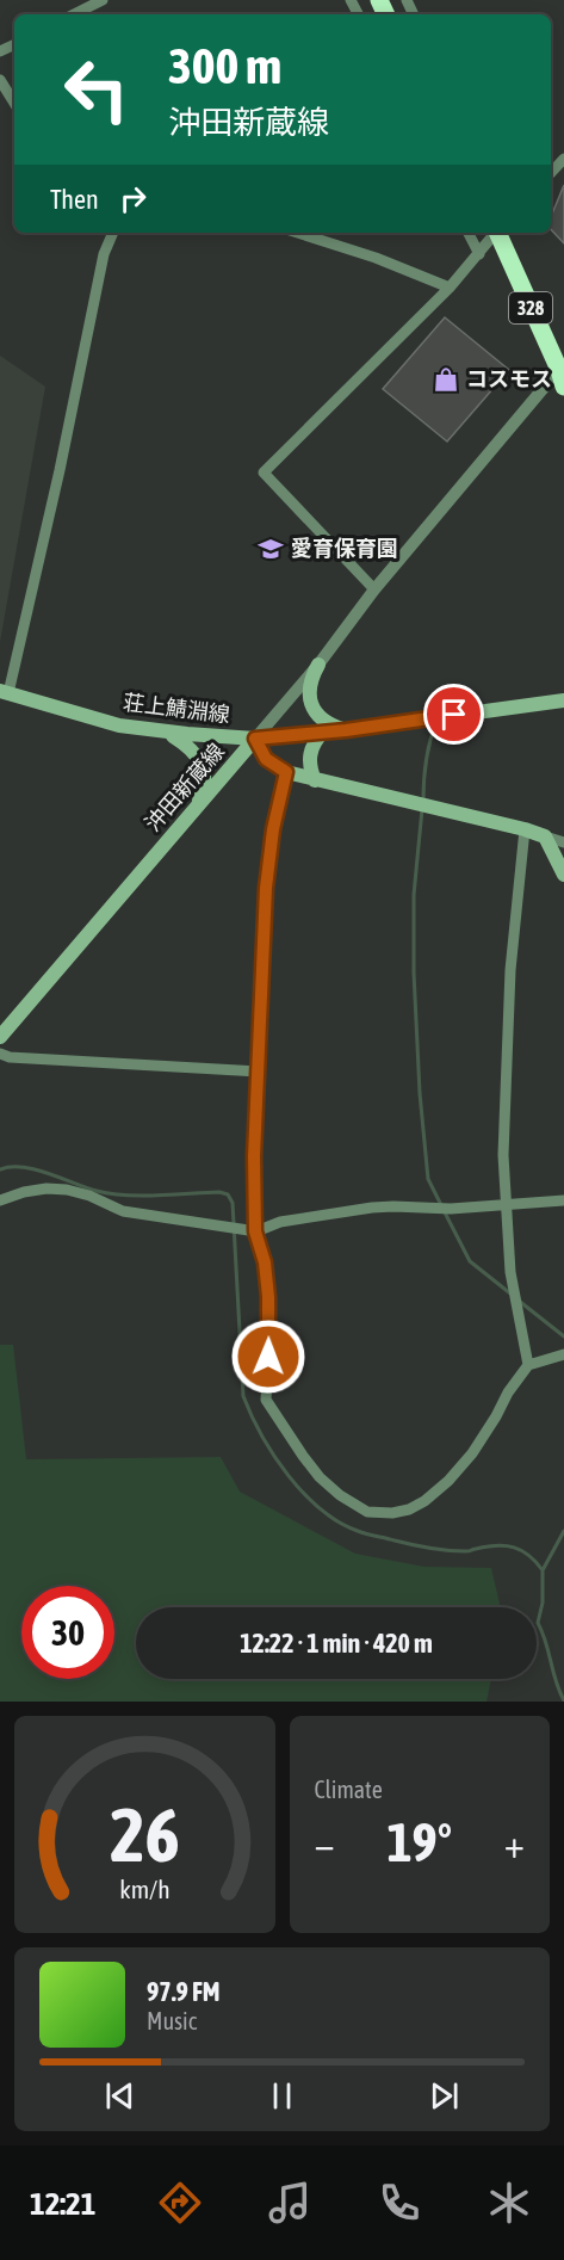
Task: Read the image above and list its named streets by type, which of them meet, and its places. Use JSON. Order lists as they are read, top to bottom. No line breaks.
{"streets":{"highway":["328"],"main road":["荘上鯖淵線","沖田新蔵線"]},"crossings":[["荘上鯖淵線","沖田新蔵線"]],"places":{"shop":["コスモス"],"school or university":["愛育保育園"]},"page":{"turn":["300 m","沖田新蔵線"],"then":"Then","limit":"30","trip":"12:22 · 1 min · 420 m","tile":"Climate","heat":["−","19°","+"],"song":["97.9 FM","Music"],"tabs":"12:21","gauge":["26","km/h"]}}
